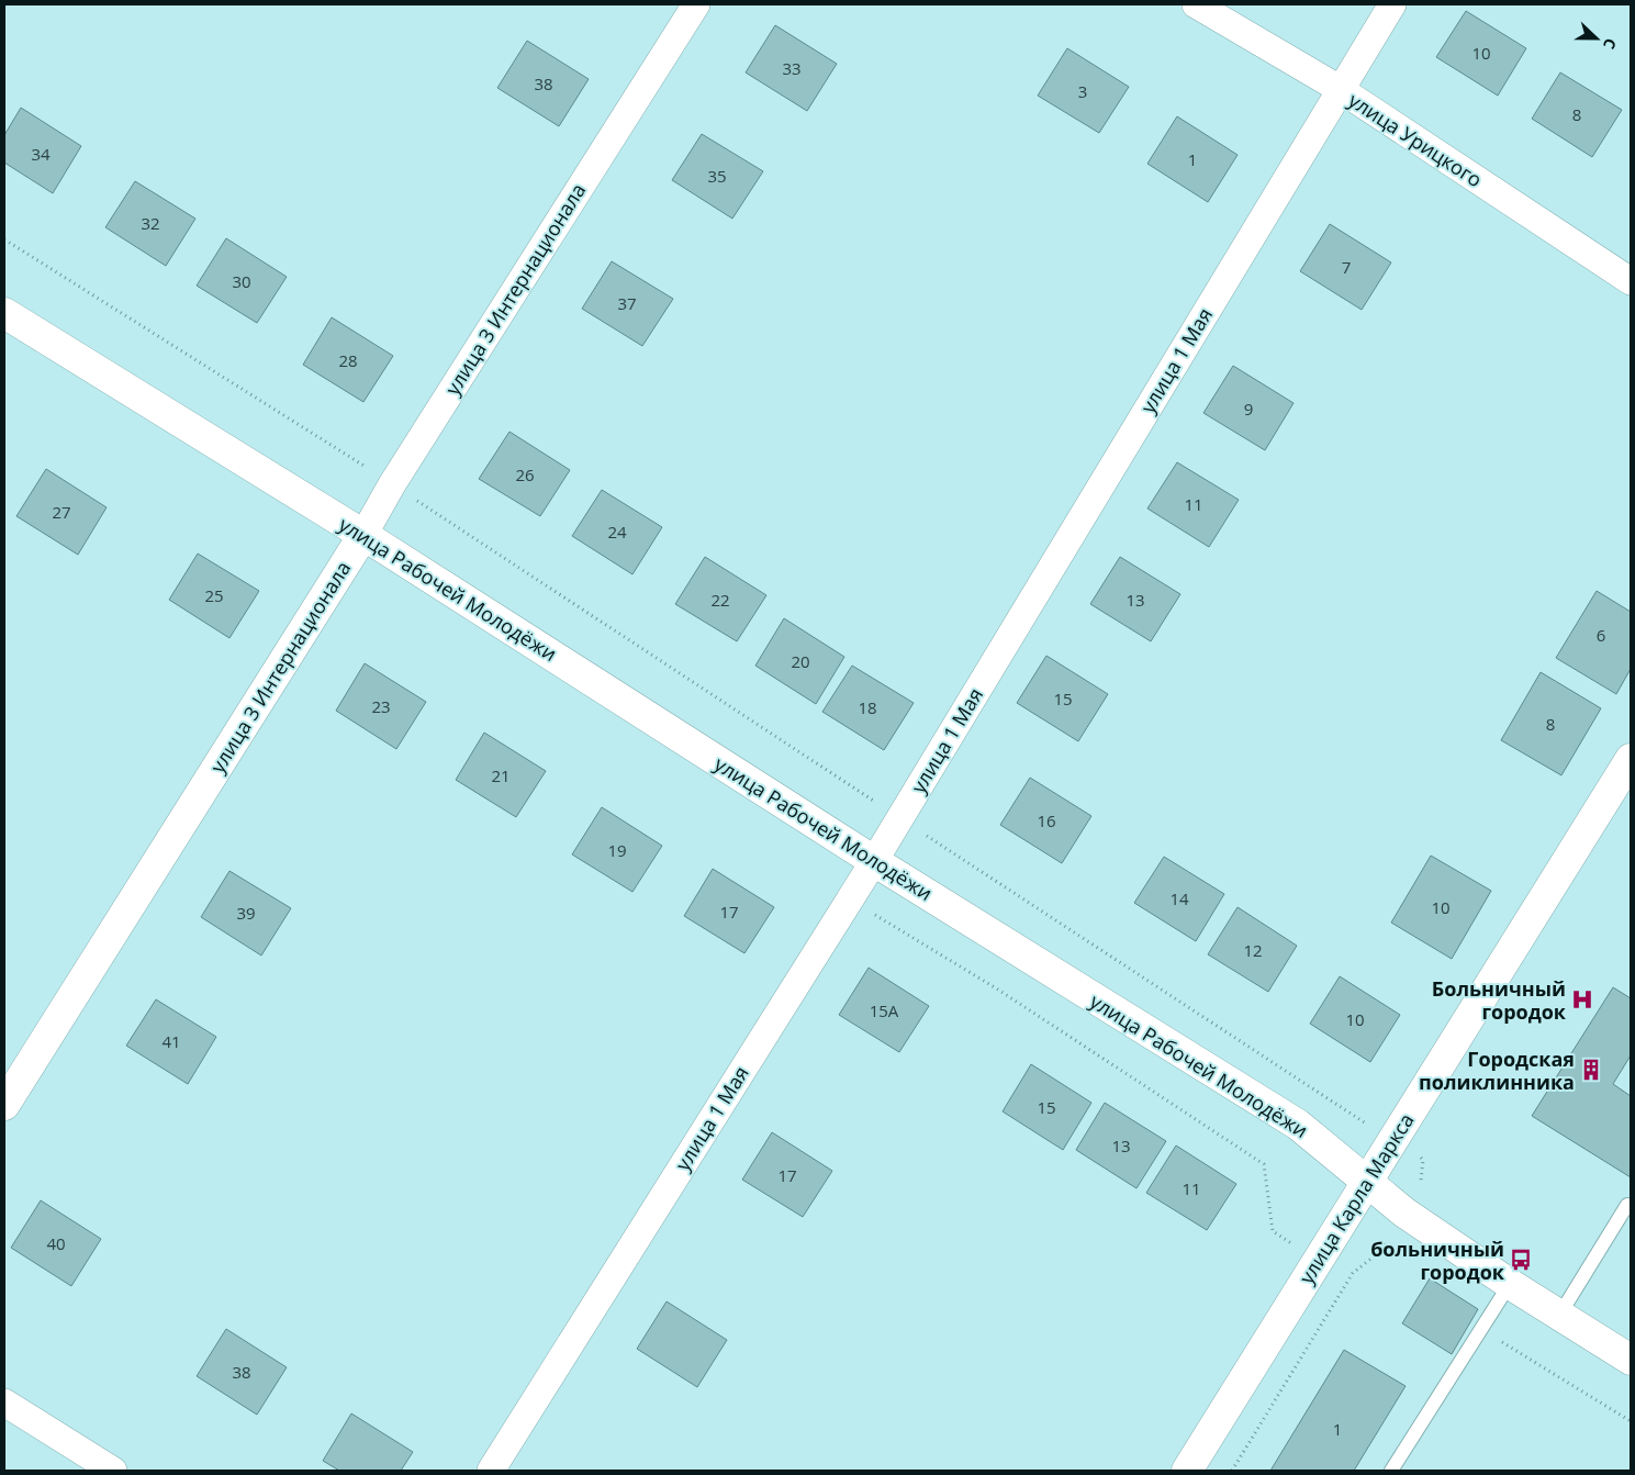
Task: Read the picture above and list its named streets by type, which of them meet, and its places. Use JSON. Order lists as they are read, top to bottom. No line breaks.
{"streets":{"main road":["улица 3 Интернационала","улица Рабочей Молодёжи","улица Карла Маркса"],"street":["улица Урицкого","улица 1 Мая"]},"crossings":[["улица Урицкого","улица 1 Мая"],["улица 3 Интернационала","улица Рабочей Молодёжи"],["улица 1 Мая","улица Рабочей Молодёжи"],["улица Рабочей Молодёжи","улица Карла Маркса"]],"places":{"hospital":["Больничный городок"],"building":["Городская поликлинника"],"bus stop":["больничный городок"]},"house_numbers":["10","33","38","3","8","34","1","35","32","7","30","37","28","9","26","11","27","24","25","22","13","6","20","15","23","18","8","21","16","19","14","10","17","39","12","15А","10","41","15","13","17","11","40","38","1"],"north":"right"}
